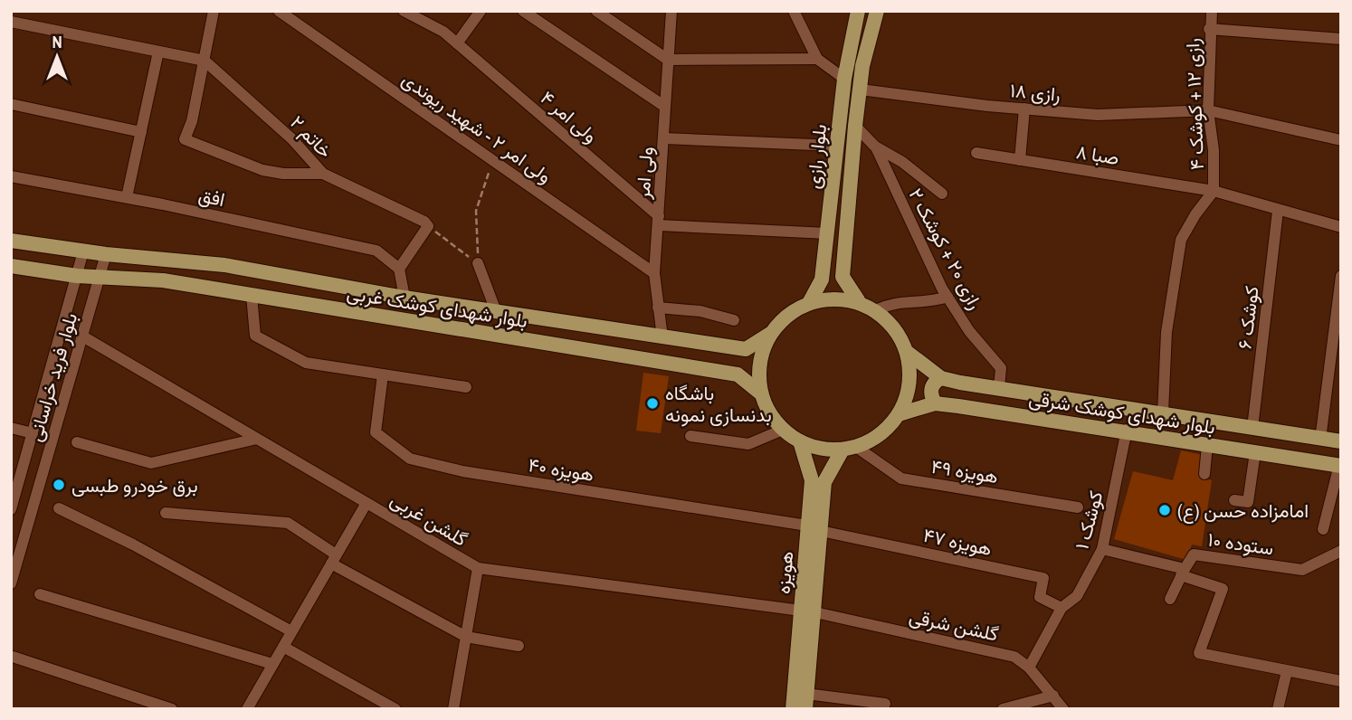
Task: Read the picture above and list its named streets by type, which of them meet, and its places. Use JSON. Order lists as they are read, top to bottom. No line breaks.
{"streets":{"main road":["بلوار رازی","بلوار شهدای کوشک غربی","بلوار شهدای کوشک شرقی","هویزه"],"street":["رازی ۱۸","رازی ۱۲ + کوشک ۴","ولی امر ۴","ولی امر ۲ - شهید ریوندی","خاتم ۲","صبا ۸","ولی امر","افق","رازی ۲۰ + کوشک ۲","کوشک ۶","بلوار فرید خراسانی","هویزه ۴۰","هویزه ۴۹","گلشن غربی","کوشک ۱","هویزه ۴۷","ستوده ۱۰","گلشن شرقی"]},"crossings":[["رازی ۱۸","رازی ۱۲ + کوشک ۴"],["رازی ۱۸","بلوار رازی"],["رازی ۱۲ + کوشک ۴","صبا ۸"],["رازی ۱۲ + کوشک ۴","بلوار شهدای کوشک شرقی"],["ولی امر ۴","ولی امر"],["ولی امر ۲ - شهید ریوندی","ولی امر"],["صبا ۸","کوشک ۶"],["بلوار رازی","رازی ۲۰ + کوشک ۲"],["بلوار رازی","بلوار شهدای کوشک غربی"],["بلوار رازی","بلوار شهدای کوشک شرقی"],["بلوار رازی","هویزه ۴۹"],["بلوار رازی","هویزه"],["ولی امر","بلوار شهدای کوشک غربی"],["رازی ۲۰ + کوشک ۲","بلوار شهدای کوشک شرقی"],["بلوار شهدای کوشک غربی","بلوار فرید خراسانی"],["بلوار شهدای کوشک غربی","بلوار شهدای کوشک شرقی"],["بلوار شهدای کوشک غربی","هویزه ۴۹"],["بلوار شهدای کوشک غربی","هویزه"],["کوشک ۶","بلوار شهدای کوشک شرقی"],["بلوار فرید خراسانی","گلشن غربی"],["بلوار شهدای کوشک شرقی","هویزه ۴۹"],["بلوار شهدای کوشک شرقی","کوشک ۱"],["بلوار شهدای کوشک شرقی","هویزه"],["هویزه ۴۰","هویزه ۴۷"],["هویزه ۴۰","هویزه"],["هویزه ۴۹","هویزه"],["گلشن غربی","هویزه"],["گلشن غربی","گلشن شرقی"],["کوشک ۱","هویزه ۴۷"],["کوشک ۱","گلشن شرقی"],["هویزه ۴۷","هویزه"],["هویزه","گلشن شرقی"]],"places":["باشگاه بدنسازی نمونه","برق خودرو طبسی","امامزاده حسن (ع)"],"north":"top"}
